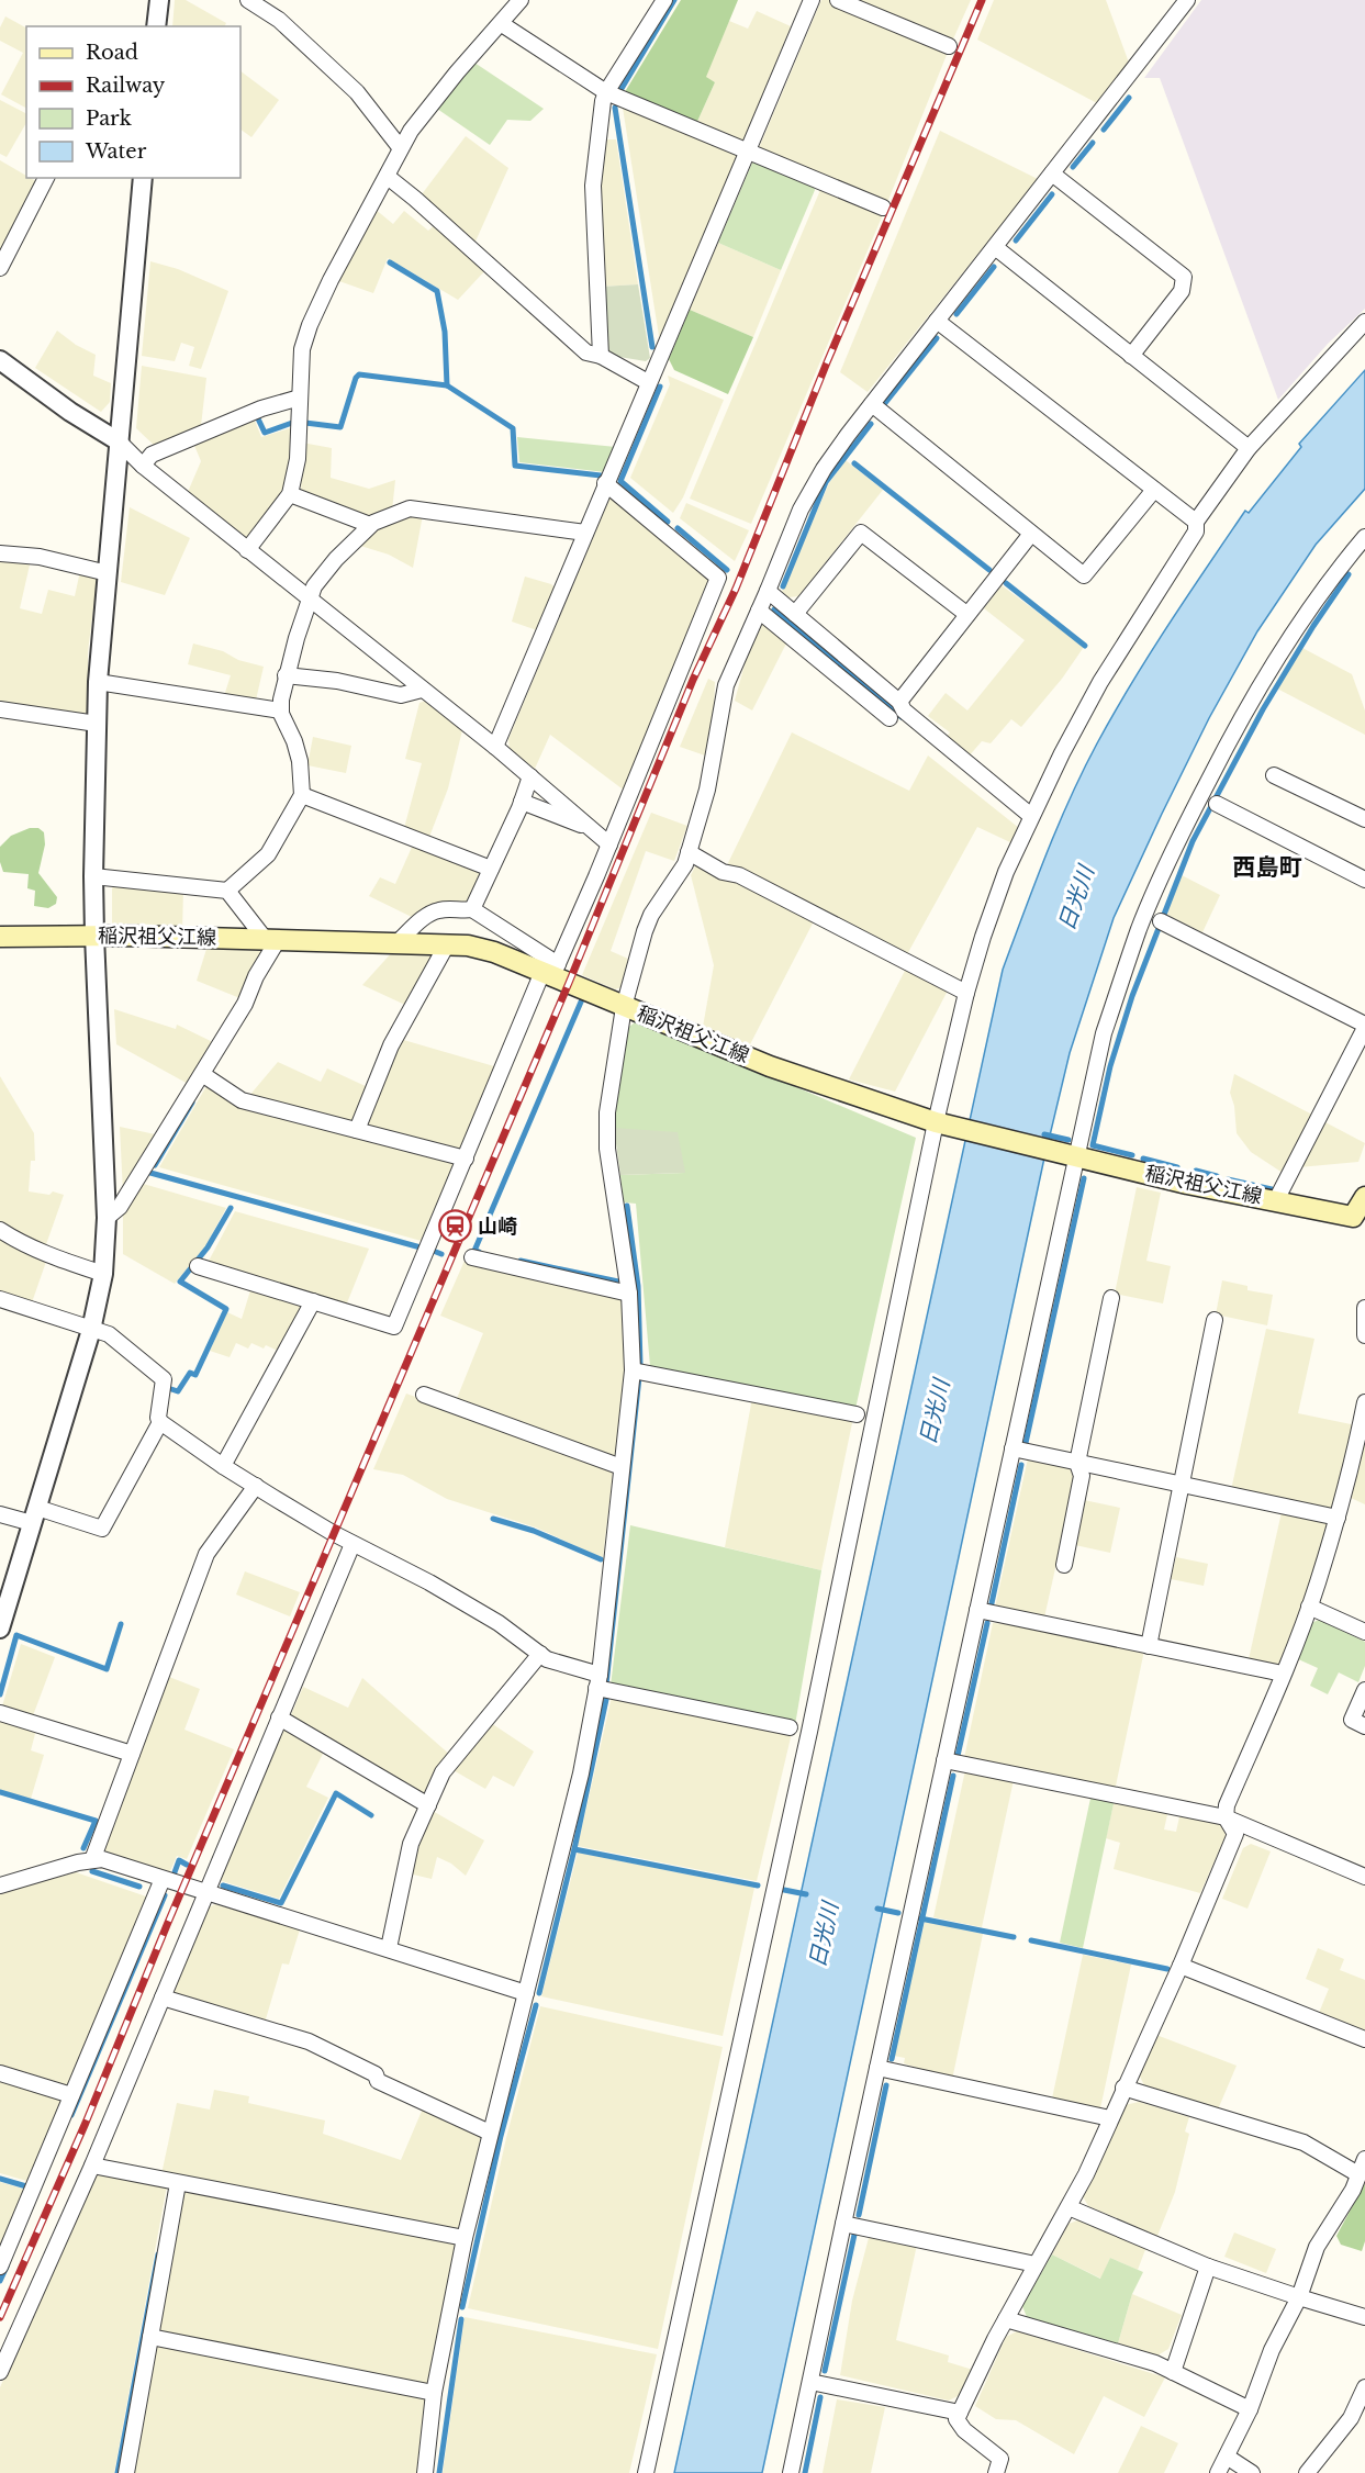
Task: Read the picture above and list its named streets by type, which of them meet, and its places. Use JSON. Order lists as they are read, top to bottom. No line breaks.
{"streets":{"main road":["稲沢祖父江線"]},"districts":["西島町"],"water":["日光川"],"places":{"station":["山崎"]},"legend":["Road","Railway","Park","Water"]}
